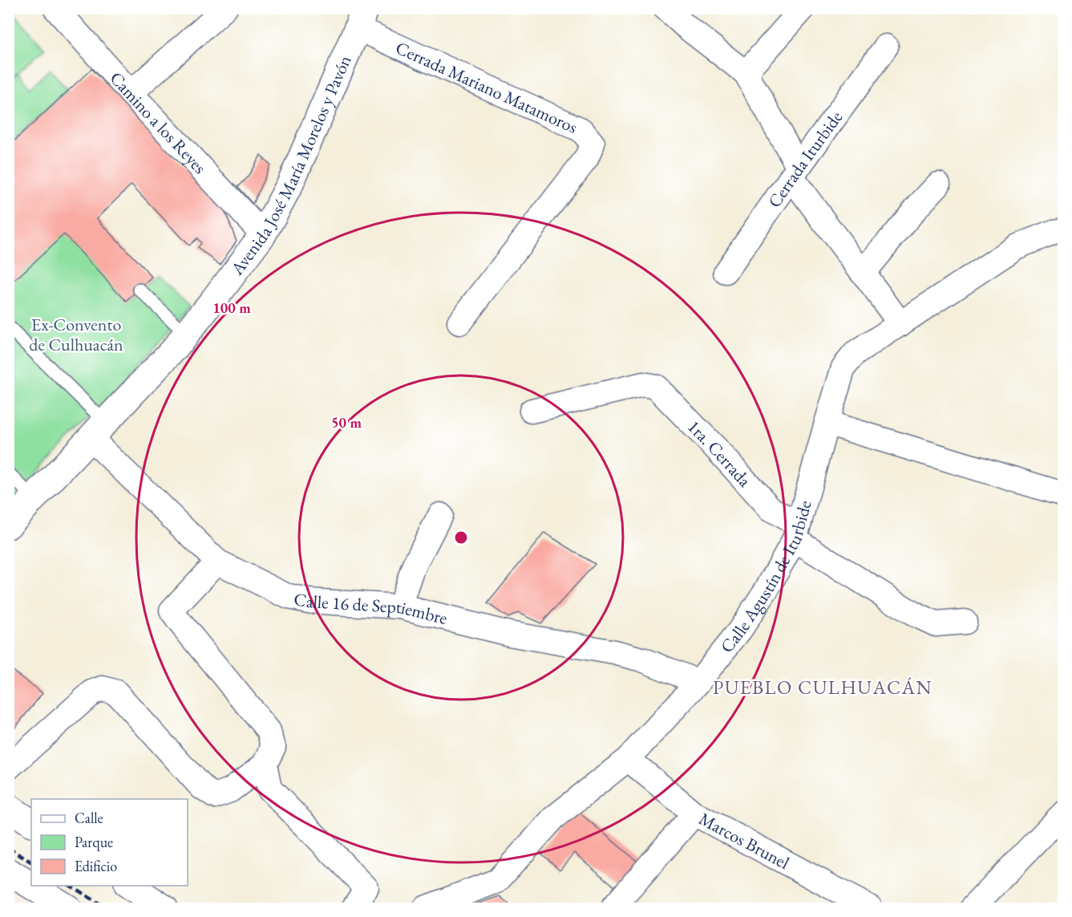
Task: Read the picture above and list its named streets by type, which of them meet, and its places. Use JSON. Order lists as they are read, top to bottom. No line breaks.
{"streets":{"street":["Cerrada Mariano Matamoros","Camino a los Reyes","Cerrada Iturbide","Avenida José María Morelos y Pavón","1ra. Cerrada","Calle Agustín de Iturbide","Calle 16 de Septiembre","Marcos Brunel"]},"crossings":[["Cerrada Mariano Matamoros","Avenida José María Morelos y Pavón"],["Camino a los Reyes","Avenida José María Morelos y Pavón"],["Avenida José María Morelos y Pavón","Calle 16 de Septiembre"],["1ra. Cerrada","Calle Agustín de Iturbide"],["Calle Agustín de Iturbide","Calle 16 de Septiembre"],["Calle Agustín de Iturbide","Marcos Brunel"]],"districts":["PUEBLO CULHUACÁN"],"parks":["Ex-Convento de Culhuacán"],"legend":["Calle","Parque","Edificio"],"rings":["100 m","50 m"]}
